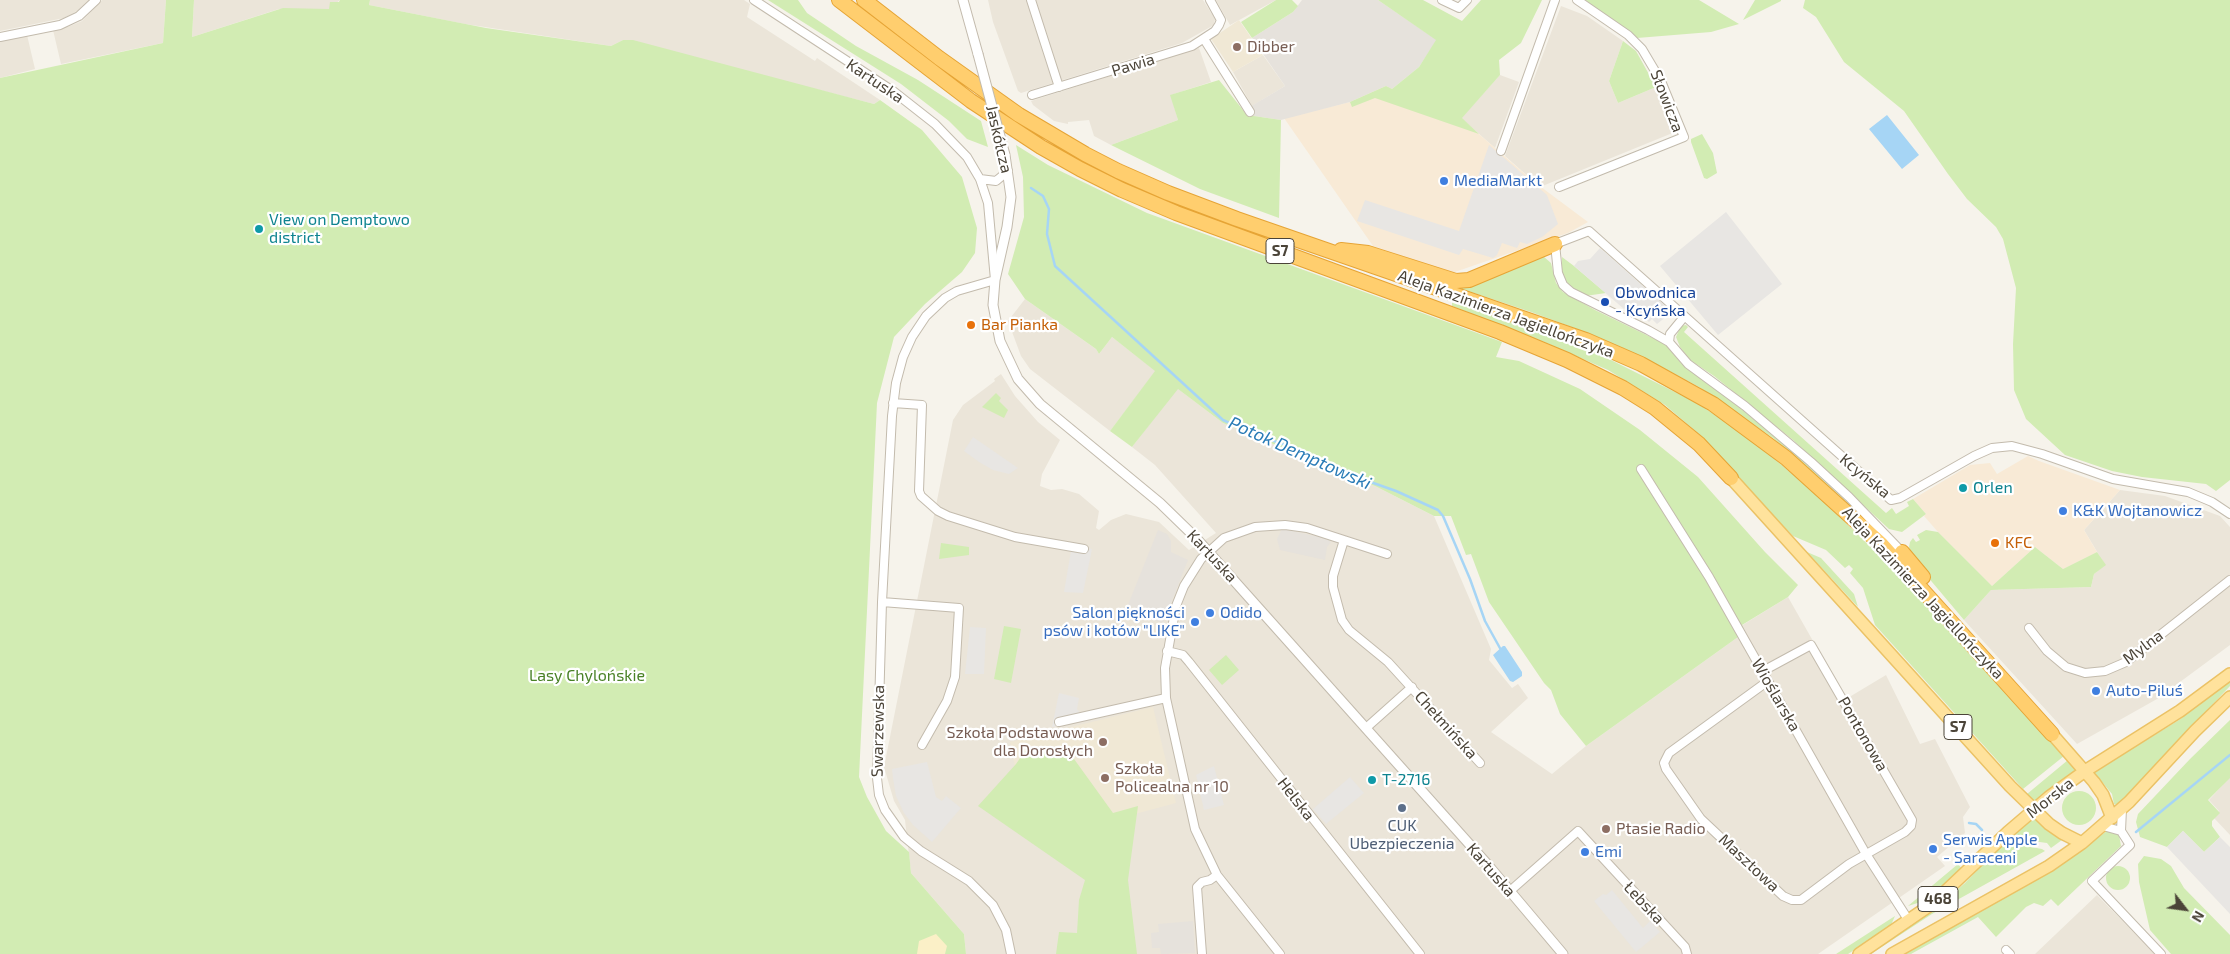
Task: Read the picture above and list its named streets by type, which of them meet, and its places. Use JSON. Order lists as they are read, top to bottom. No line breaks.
{"streets":{"highway":["S7","Aleja Kazimierza Jagiellończyka"],"main road":["Morska","468"],"street":["Pawia","Kartuska","Słowicza","Jaskółcza","Kcyńska","Mylna","Wioślarska","Chełmińska","Swarzewska","Pontonowa","Helska","Masztowa","Łebska"]},"crossings":[["Kartuska","Jaskółcza"],["Kartuska","Chełmińska"],["Kartuska","Swarzewska"],["Kartuska","Łebska"],["Jaskółcza","Swarzewska"],["Aleja Kazimierza Jagiellończyka","Morska"],["Aleja Kazimierza Jagiellończyka","468"],["Wioślarska","Pontonowa"],["Wioślarska","Morska"],["Wioślarska","Masztowa"],["Pontonowa","Masztowa"]],"water":["Potok Demptowski"],"parks":["Lasy Chylońskie"],"places":["Dibber","MediaMarkt","View on Demptowo district","Obwodnica - Kcyńska","Bar Pianka","Orlen","K&K Wojtanowicz","KFC","Odido","Salon piękności psów i kotów \"LIKE\"","Auto-Piluś","Szkoła Podstawowa dla Dorosłych","Szkoła Policealna nr 10","T-2716","CUK Ubezpieczenia","Ptasie Radio","Serwis Apple - Saraceni","Emi"],"north":"bottom right"}
